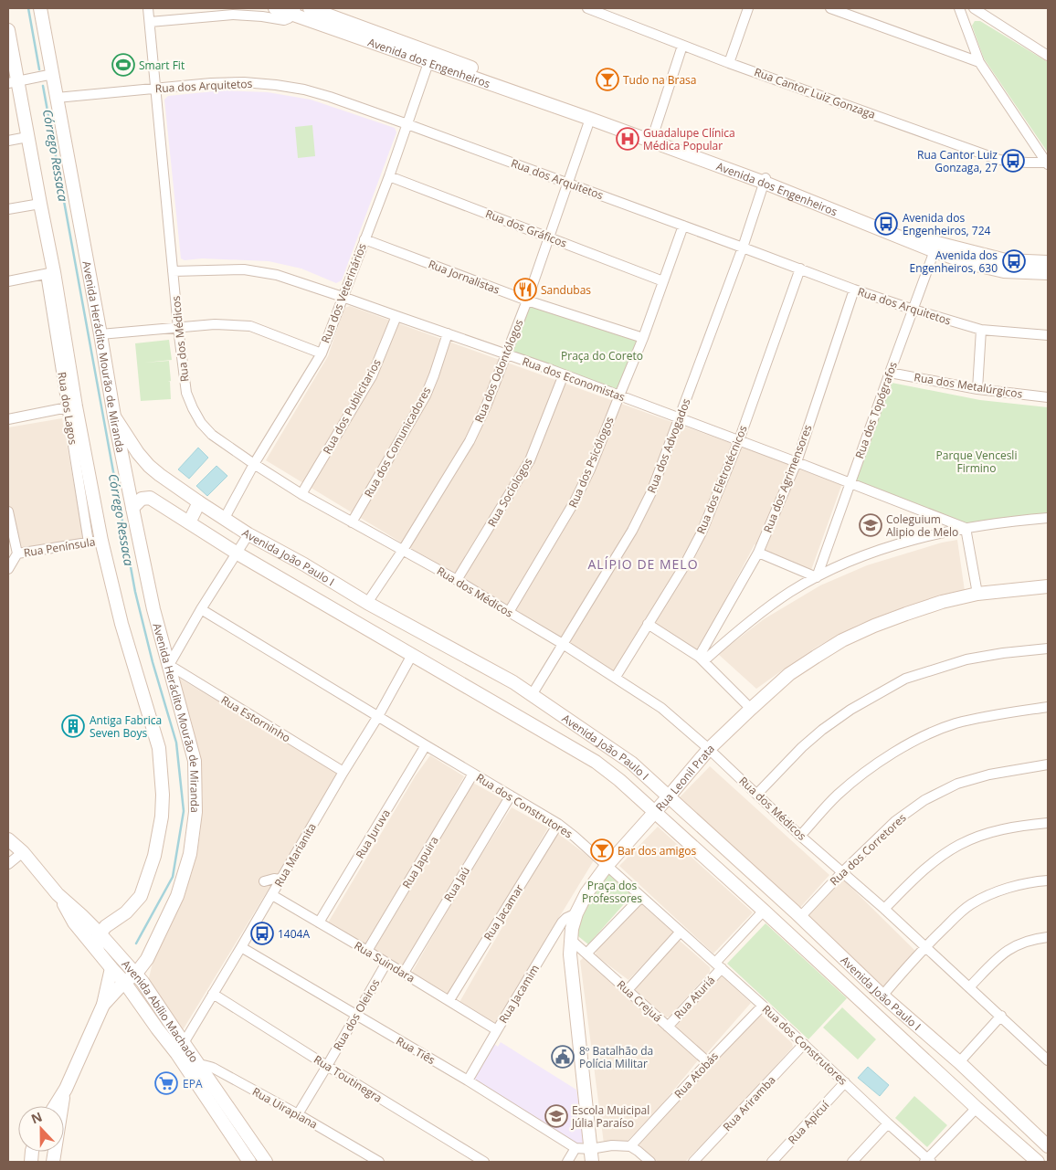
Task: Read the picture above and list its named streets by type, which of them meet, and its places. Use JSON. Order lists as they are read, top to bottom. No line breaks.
{"streets":{"main road":["Avenida dos Engenheiros","Avenida Heráclito Mourão de Miranda","Avenida João Paulo I","Rua Leonil Prata","Avenida Abílio Machado"],"street":["Rua dos Arquitetos","Rua Cantor Luiz Gonzaga","Rua dos Gráficos","Rua Jornalistas","Rua dos Veterinários","Rua dos Médicos","Rua dos Odontólogos","Rua dos Economistas","Rua dos Metalúrgicos","Rua dos Publicitarios","Rua dos Topógrafos","Rua dos Comunicadores","Rua dos Advogados","Rua dos Psicólogos","Rua dos Agrimensores","Rua dos Eletrotécnicos","Rua Sociologos","Rua Península","Rua Estorninho","Rua dos Construtores","Rua Juruva","Rua dos Corretores","Rua Marianita","Rua Japuira","Rua Jaú","Rua Jacamar","Rua Suindara","Rua Jacamim","Rua Aturiá","Rua Crejuá","Rua dos Oleiros","Rua Tiês","Rua Atobás","Rua Toutinegra","Rua Ariramba","Rua Uirapiana","Rua Apicuí"]},"crossings":[["Avenida dos Engenheiros","Rua dos Veterinários"],["Avenida dos Engenheiros","Rua dos Odontólogos"],["Avenida dos Engenheiros","Rua dos Topógrafos"],["Avenida dos Engenheiros","Rua dos Advogados"],["Rua dos Arquitetos","Rua dos Veterinários"],["Rua dos Arquitetos","Rua dos Médicos"],["Rua dos Arquitetos","Avenida Heráclito Mourão de Miranda"],["Rua dos Arquitetos","Rua dos Odontólogos"],["Rua dos Arquitetos","Rua dos Topógrafos"],["Rua dos Arquitetos","Rua dos Advogados"],["Rua dos Arquitetos","Rua dos Psicólogos"],["Rua dos Arquitetos","Rua dos Agrimensores"],["Rua dos Arquitetos","Rua dos Eletrotécnicos"],["Rua dos Gráficos","Rua dos Veterinários"],["Rua dos Gráficos","Rua dos Odontólogos"],["Rua dos Gráficos","Rua dos Psicólogos"],["Rua Jornalistas","Rua dos Veterinários"],["Rua Jornalistas","Rua dos Odontólogos"],["Rua Jornalistas","Rua dos Psicólogos"],["Rua dos Veterinários","Rua dos Médicos"],["Rua dos Veterinários","Rua dos Economistas"],["Rua dos Veterinários","Avenida João Paulo I"],["Rua dos Médicos","Rua dos Odontólogos"],["Rua dos Médicos","Rua dos Economistas"],["Rua dos Médicos","Rua dos Publicitarios"],["Rua dos Médicos","Rua dos Comunicadores"],["Rua dos Médicos","Rua dos Advogados"],["Rua dos Médicos","Rua dos Psicólogos"],["Rua dos Médicos","Rua dos Eletrotécnicos"],["Rua dos Médicos","Rua Sociologos"],["Rua dos Médicos","Rua Leonil Prata"],["Rua dos Médicos","Rua dos Corretores"],["Avenida Heráclito Mourão de Miranda","Rua Península"],["Avenida Heráclito Mourão de Miranda","Avenida João Paulo I"],["Avenida Heráclito Mourão de Miranda","Rua Estorninho"],["Avenida Heráclito Mourão de Miranda","Avenida Abílio Machado"],["Rua dos Odontólogos","Rua dos Economistas"],["Rua dos Odontólogos","Avenida João Paulo I"],["Rua dos Economistas","Rua dos Publicitarios"],["Rua dos Economistas","Rua dos Topógrafos"],["Rua dos Economistas","Rua dos Comunicadores"],["Rua dos Economistas","Rua dos Advogados"],["Rua dos Economistas","Rua dos Psicólogos"],["Rua dos Economistas","Rua dos Agrimensores"],["Rua dos Economistas","Rua dos Eletrotécnicos"],["Rua dos Economistas","Rua Sociologos"],["Rua dos Metalúrgicos","Rua dos Topógrafos"],["Rua dos Advogados","Avenida João Paulo I"],["Avenida João Paulo I","Rua Leonil Prata"],["Avenida João Paulo I","Rua dos Corretores"],["Avenida João Paulo I","Rua Marianita"],["Avenida João Paulo I","Rua Aturiá"],["Rua Estorninho","Rua Marianita"],["Rua Leonil Prata","Rua dos Construtores"],["Rua Leonil Prata","Rua Jacamim"],["Rua Leonil Prata","Rua Crejuá"],["Rua Leonil Prata","Rua Tiês"],["Rua dos Construtores","Rua Juruva"],["Rua dos Construtores","Rua Marianita"],["Rua dos Construtores","Rua Japuira"],["Rua dos Construtores","Rua Jaú"],["Rua dos Construtores","Rua Jacamar"],["Rua dos Construtores","Rua Aturiá"],["Rua dos Construtores","Rua Atobás"],["Rua dos Construtores","Rua Ariramba"],["Rua dos Construtores","Rua Apicuí"],["Rua Juruva","Rua Suindara"],["Rua Marianita","Rua Suindara"],["Rua Marianita","Avenida Abílio Machado"],["Rua Marianita","Rua Tiês"],["Rua Marianita","Rua Toutinegra"],["Rua Japuira","Rua Suindara"],["Rua Jaú","Rua Suindara"],["Rua Jacamar","Rua Suindara"],["Rua Suindara","Rua Jacamim"],["Rua Suindara","Rua dos Oleiros"],["Rua Jacamim","Rua Tiês"],["Rua Aturiá","Rua Crejuá"],["Rua Crejuá","Rua Atobás"],["Avenida Abílio Machado","Rua Uirapiana"],["Rua dos Oleiros","Rua Tiês"],["Rua dos Oleiros","Rua Toutinegra"],["Rua dos Oleiros","Rua Uirapiana"],["Rua Tiês","Rua Atobás"]],"districts":["ALÍPIO DE MELO"],"water":["Córrego Ressaca"],"parks":["Praça do Coreto","Parque Vencesli Firmino","Praça dos Professores"],"places":{"sports":["Smart Fit"],"bar":["Tudo na Brasa","Bar dos amigos"],"hospital":["Guadalupe Clínica Médica Popular"],"bus stop":["Rua Cantor Luiz Gonzaga, 27","Avenida dos Engenheiros, 724","Avenida dos Engenheiros, 630","1404A"],"restaurant":["Sandubas"],"school or university":["Coleguium Alipio de Melo","Escola Muicipal Júlia Paraíso"],"building":["Antiga Fabrica Seven Boys"],"public building":["8º Batalhão da Polícia Militar"],"supermarket":["EPA"]},"north":"top"}
